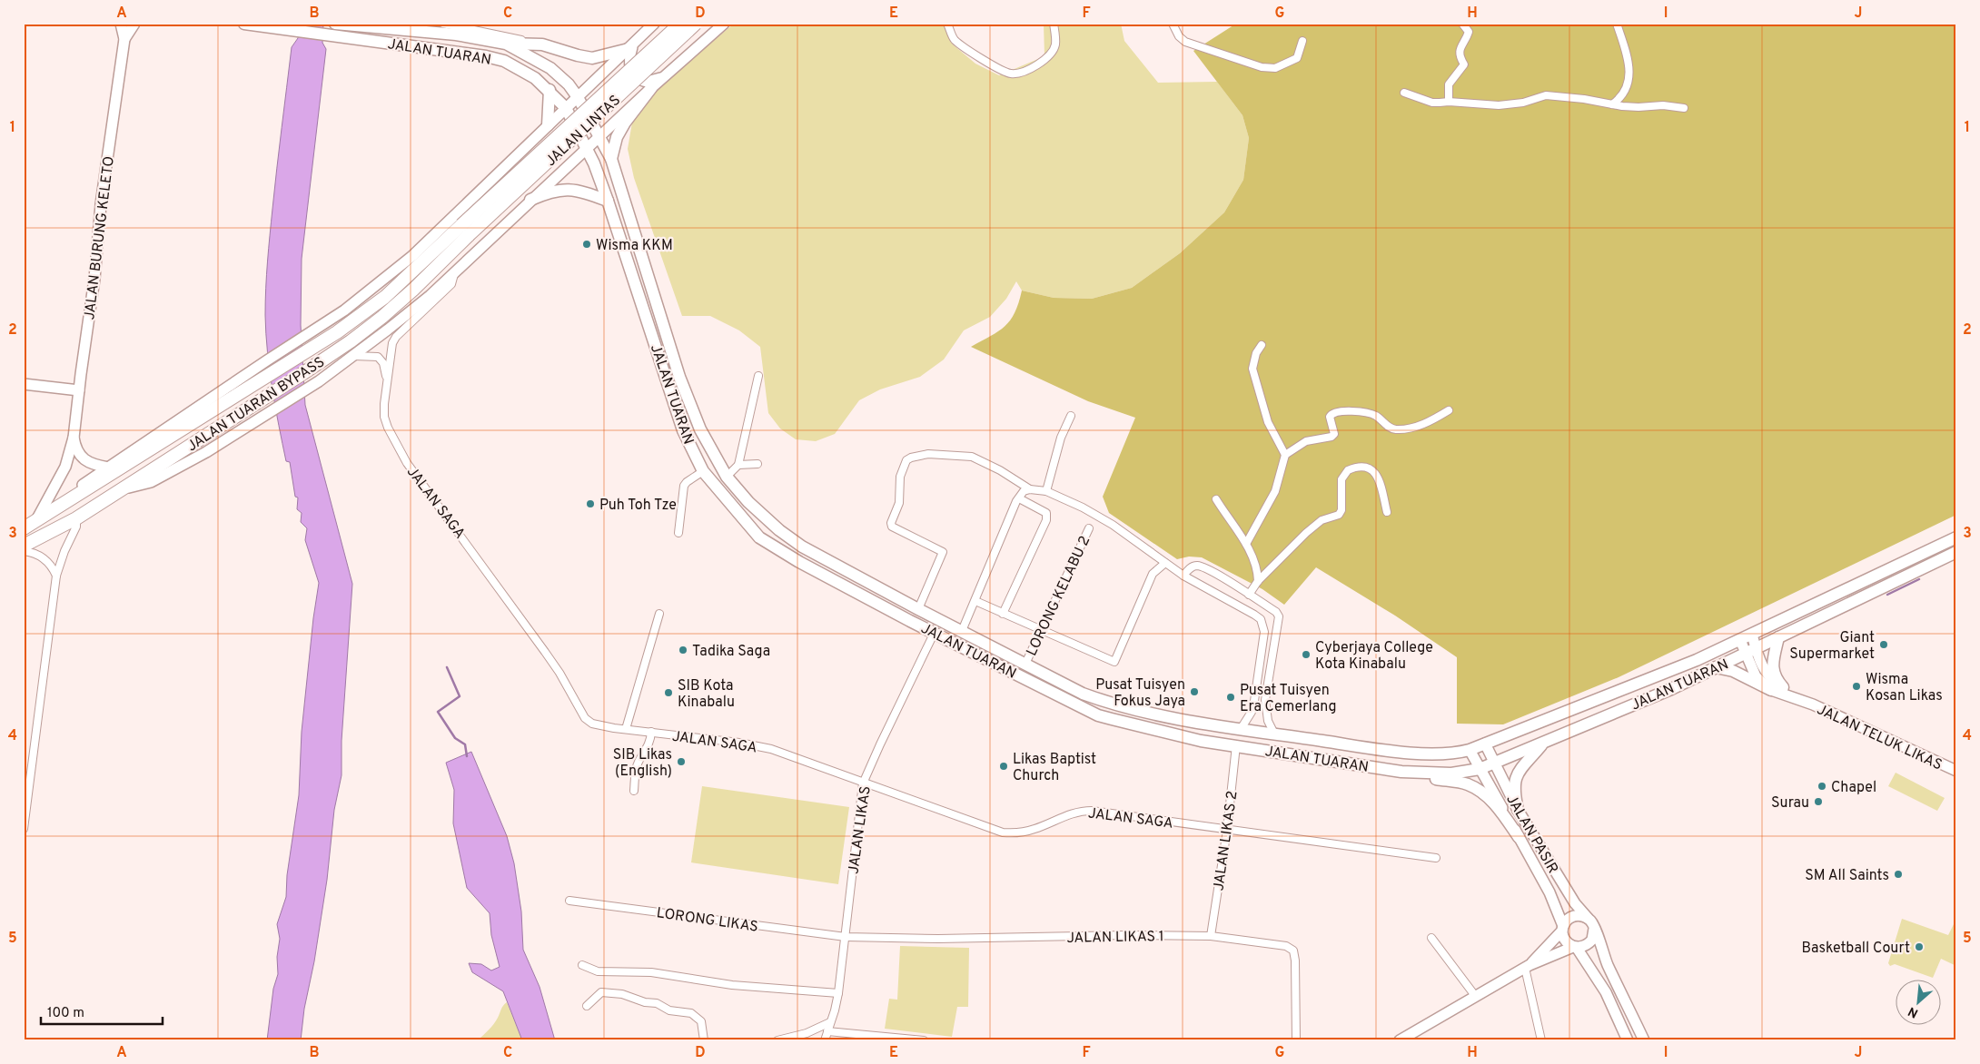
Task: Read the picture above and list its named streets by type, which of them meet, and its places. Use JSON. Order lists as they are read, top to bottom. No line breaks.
{"streets":{"highway":["JALAN LINTAS","JALAN TUARAN BYPASS"],"main road":["JALAN TUARAN"],"street":["JALAN BURUNG KELETO","JALAN SAGA","LORONG KELABU 2","JALAN TELUK LIKAS","JALAN LIKAS","JALAN PASIR","JALAN LIKAS 2","LORONG LIKAS","JALAN LIKAS 1"]},"crossings":[["JALAN TUARAN","LORONG KELABU 2"],["JALAN TUARAN","JALAN TELUK LIKAS"],["JALAN TUARAN","JALAN LIKAS"],["JALAN TUARAN","JALAN PASIR"],["JALAN TUARAN","JALAN LIKAS 2"],["JALAN LINTAS","JALAN TUARAN BYPASS"],["JALAN BURUNG KELETO","JALAN TUARAN BYPASS"],["JALAN SAGA","JALAN LIKAS"],["JALAN SAGA","JALAN LIKAS 2"],["JALAN LIKAS","LORONG LIKAS"],["JALAN LIKAS","JALAN LIKAS 1"],["JALAN LIKAS 2","JALAN LIKAS 1"],["LORONG LIKAS","JALAN LIKAS 1"]],"places":["Wisma KKM","Puh Toh Tze","Giant Supermarket","Tadika Saga","Cyberjaya College Kota Kinabalu","Wisma Kosan Likas","Pusat Tuisyen Fokus Jaya","SIB Kota Kinabalu","Pusat Tuisyen Era Cemerlang","SIB Likas (English)","Likas Baptist Church","Chapel","Surau","SM All Saints","Basketball Court"],"scale_bar":"100 m","north":"bottom left","grid":{"columns":["A","B","C","D","E","F","G","H","I","J"],"rows":["1","2","3","4","5"]}}
